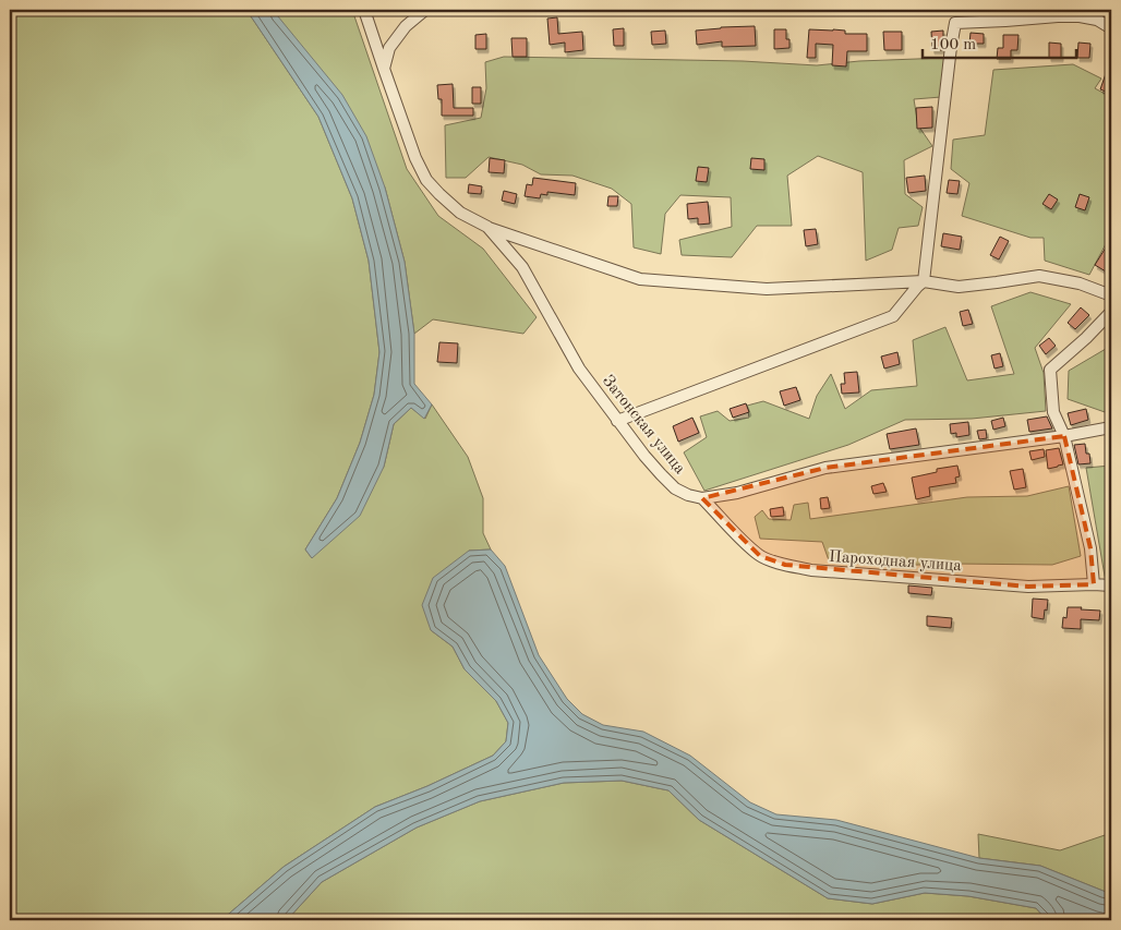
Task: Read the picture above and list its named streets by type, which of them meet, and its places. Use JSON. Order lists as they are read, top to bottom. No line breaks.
{"streets":{"street":["Затонская улица","Пароходная улица"]},"crossings":[["Затонская улица","Пароходная улица"]],"scale_bar":"100 m"}
